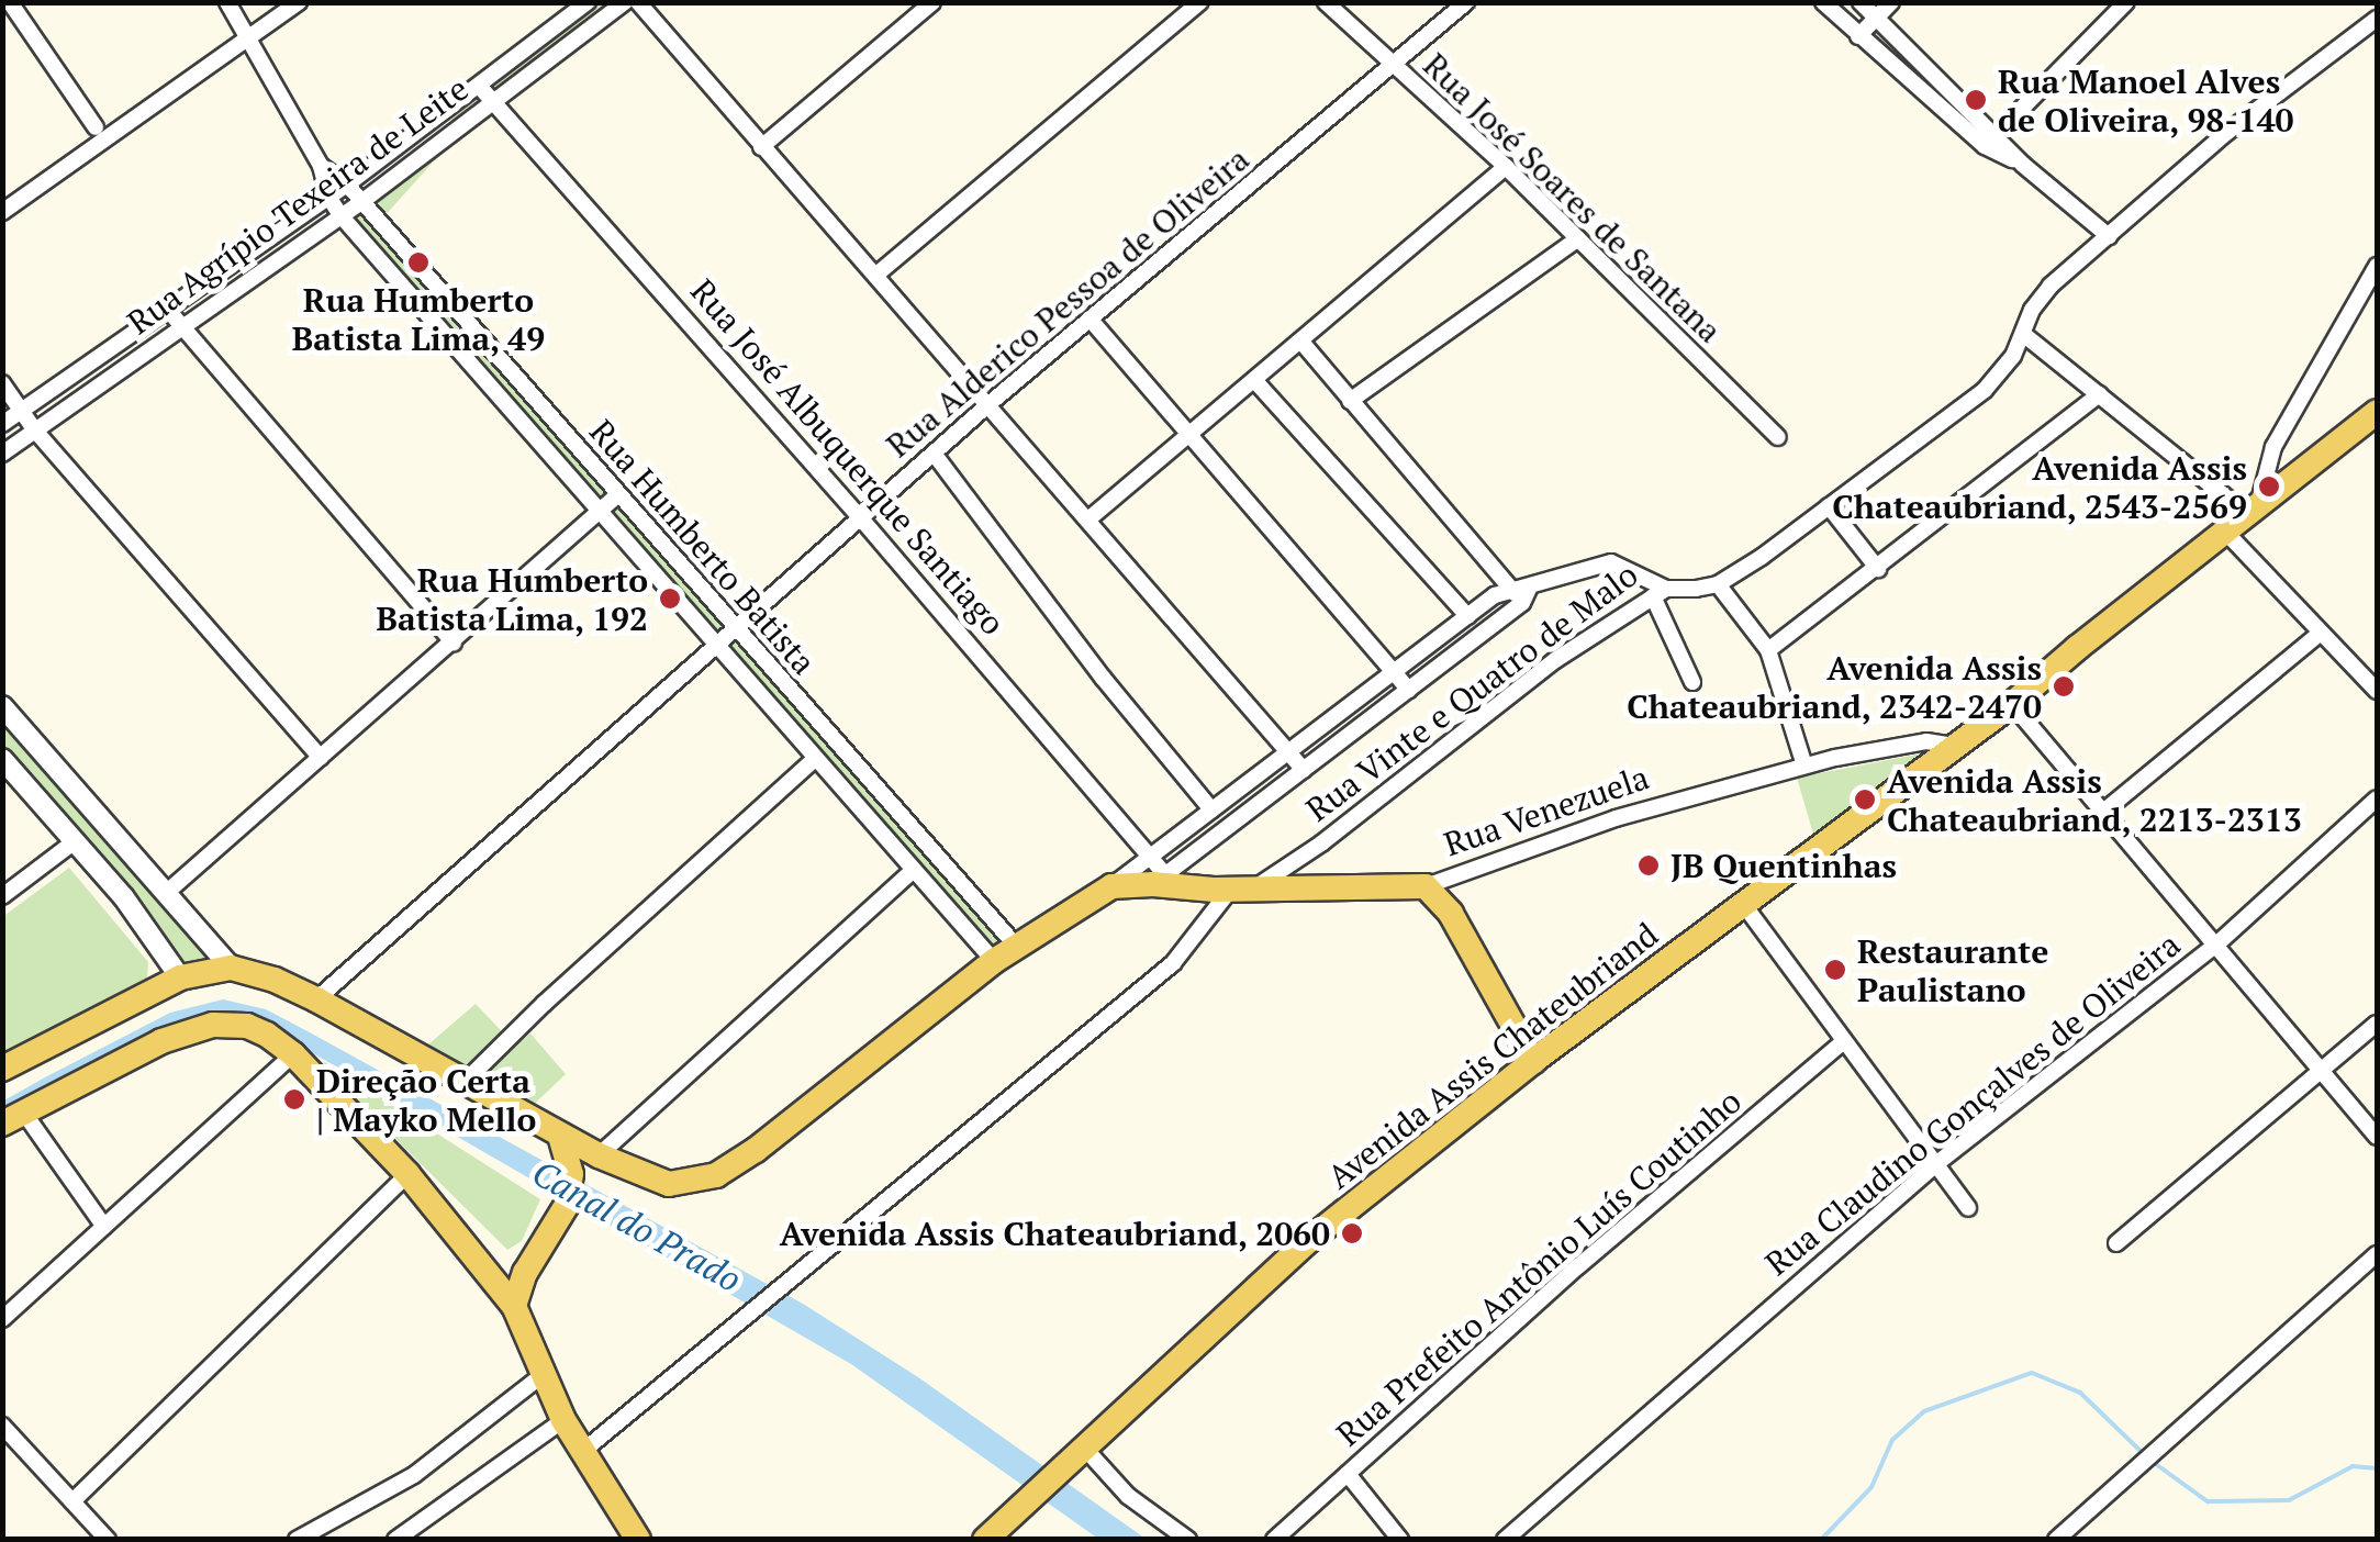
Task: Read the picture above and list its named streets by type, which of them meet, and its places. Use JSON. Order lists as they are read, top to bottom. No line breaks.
{"streets":{"main road":["Rua Venezuela","Avenida Assis Chateubriand"],"street":["Rua José Soares de Santana","Rua Agrípio Texeira de Leite","Rua Alderico Pessoa de Oliveira","Rua José Albuquerque Santiago","Rua Humberto Batista","Rua Vinte e Quatro de Malo","Rua Claudino Gonçalves de Oliveira","Rua Prefeito Antônio Luís Coutinho"]},"crossings":[["Rua José Soares de Santana","Rua Alderico Pessoa de Oliveira"],["Rua Agrípio Texeira de Leite","Rua José Albuquerque Santiago"],["Rua Agrípio Texeira de Leite","Rua Humberto Batista"],["Rua Alderico Pessoa de Oliveira","Rua José Albuquerque Santiago"],["Rua Alderico Pessoa de Oliveira","Rua Humberto Batista"],["Rua José Albuquerque Santiago","Rua Vinte e Quatro de Malo"],["Rua José Albuquerque Santiago","Rua Venezuela"],["Rua Vinte e Quatro de Malo","Rua Venezuela"],["Rua Venezuela","Avenida Assis Chateubriand"]],"water":["Canal do Prado"],"places":["Rua Manoel Alves de Oliveira, 98-140","Rua Humberto Batista Lima, 49","Avenida Assis Chateaubriand, 2543-2569","Rua Humberto Batista Lima, 192","Avenida Assis Chateaubriand, 2342-2470","Avenida Assis Chateaubriand, 2213-2313","JB Quentinhas","Restaurante Paulistano","Direção Certa | Mayko Mello","Avenida Assis Chateaubriand, 2060"]}
